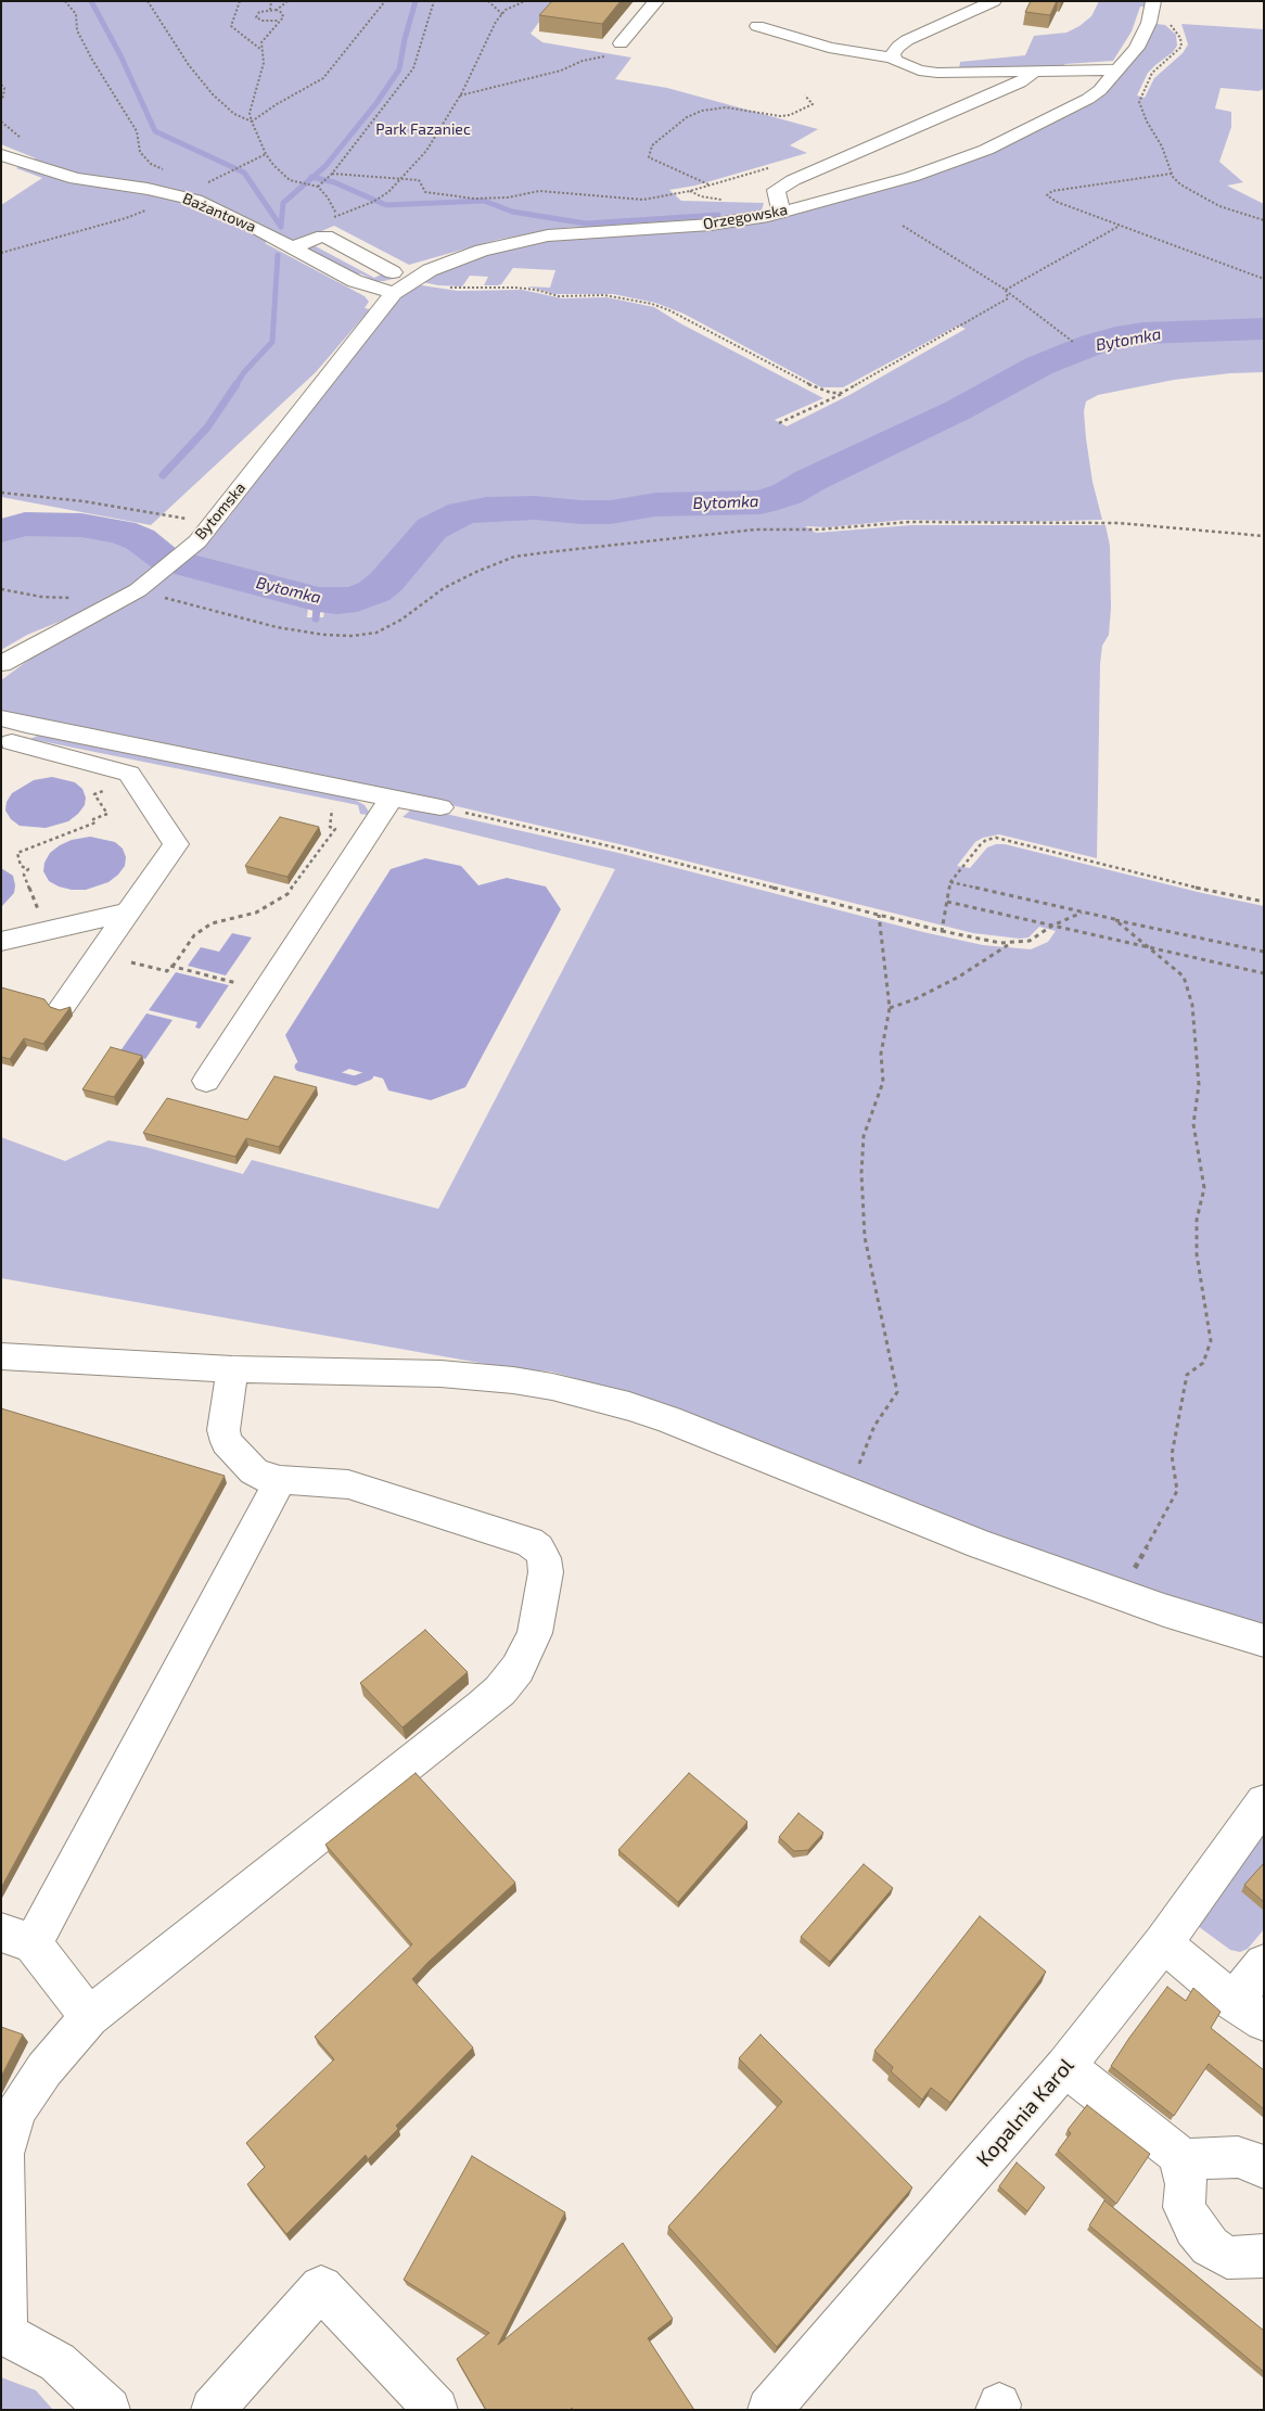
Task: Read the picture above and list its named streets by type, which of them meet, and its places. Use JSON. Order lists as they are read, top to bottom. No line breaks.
{"streets":{"street":["Bażantowa","Orzegowska","Bytomska","Kopalnia Karol"]},"crossings":[["Bażantowa","Orzegowska"],["Orzegowska","Bytomska"]],"water":["Bytomka"],"parks":["Park Fazaniec"]}
